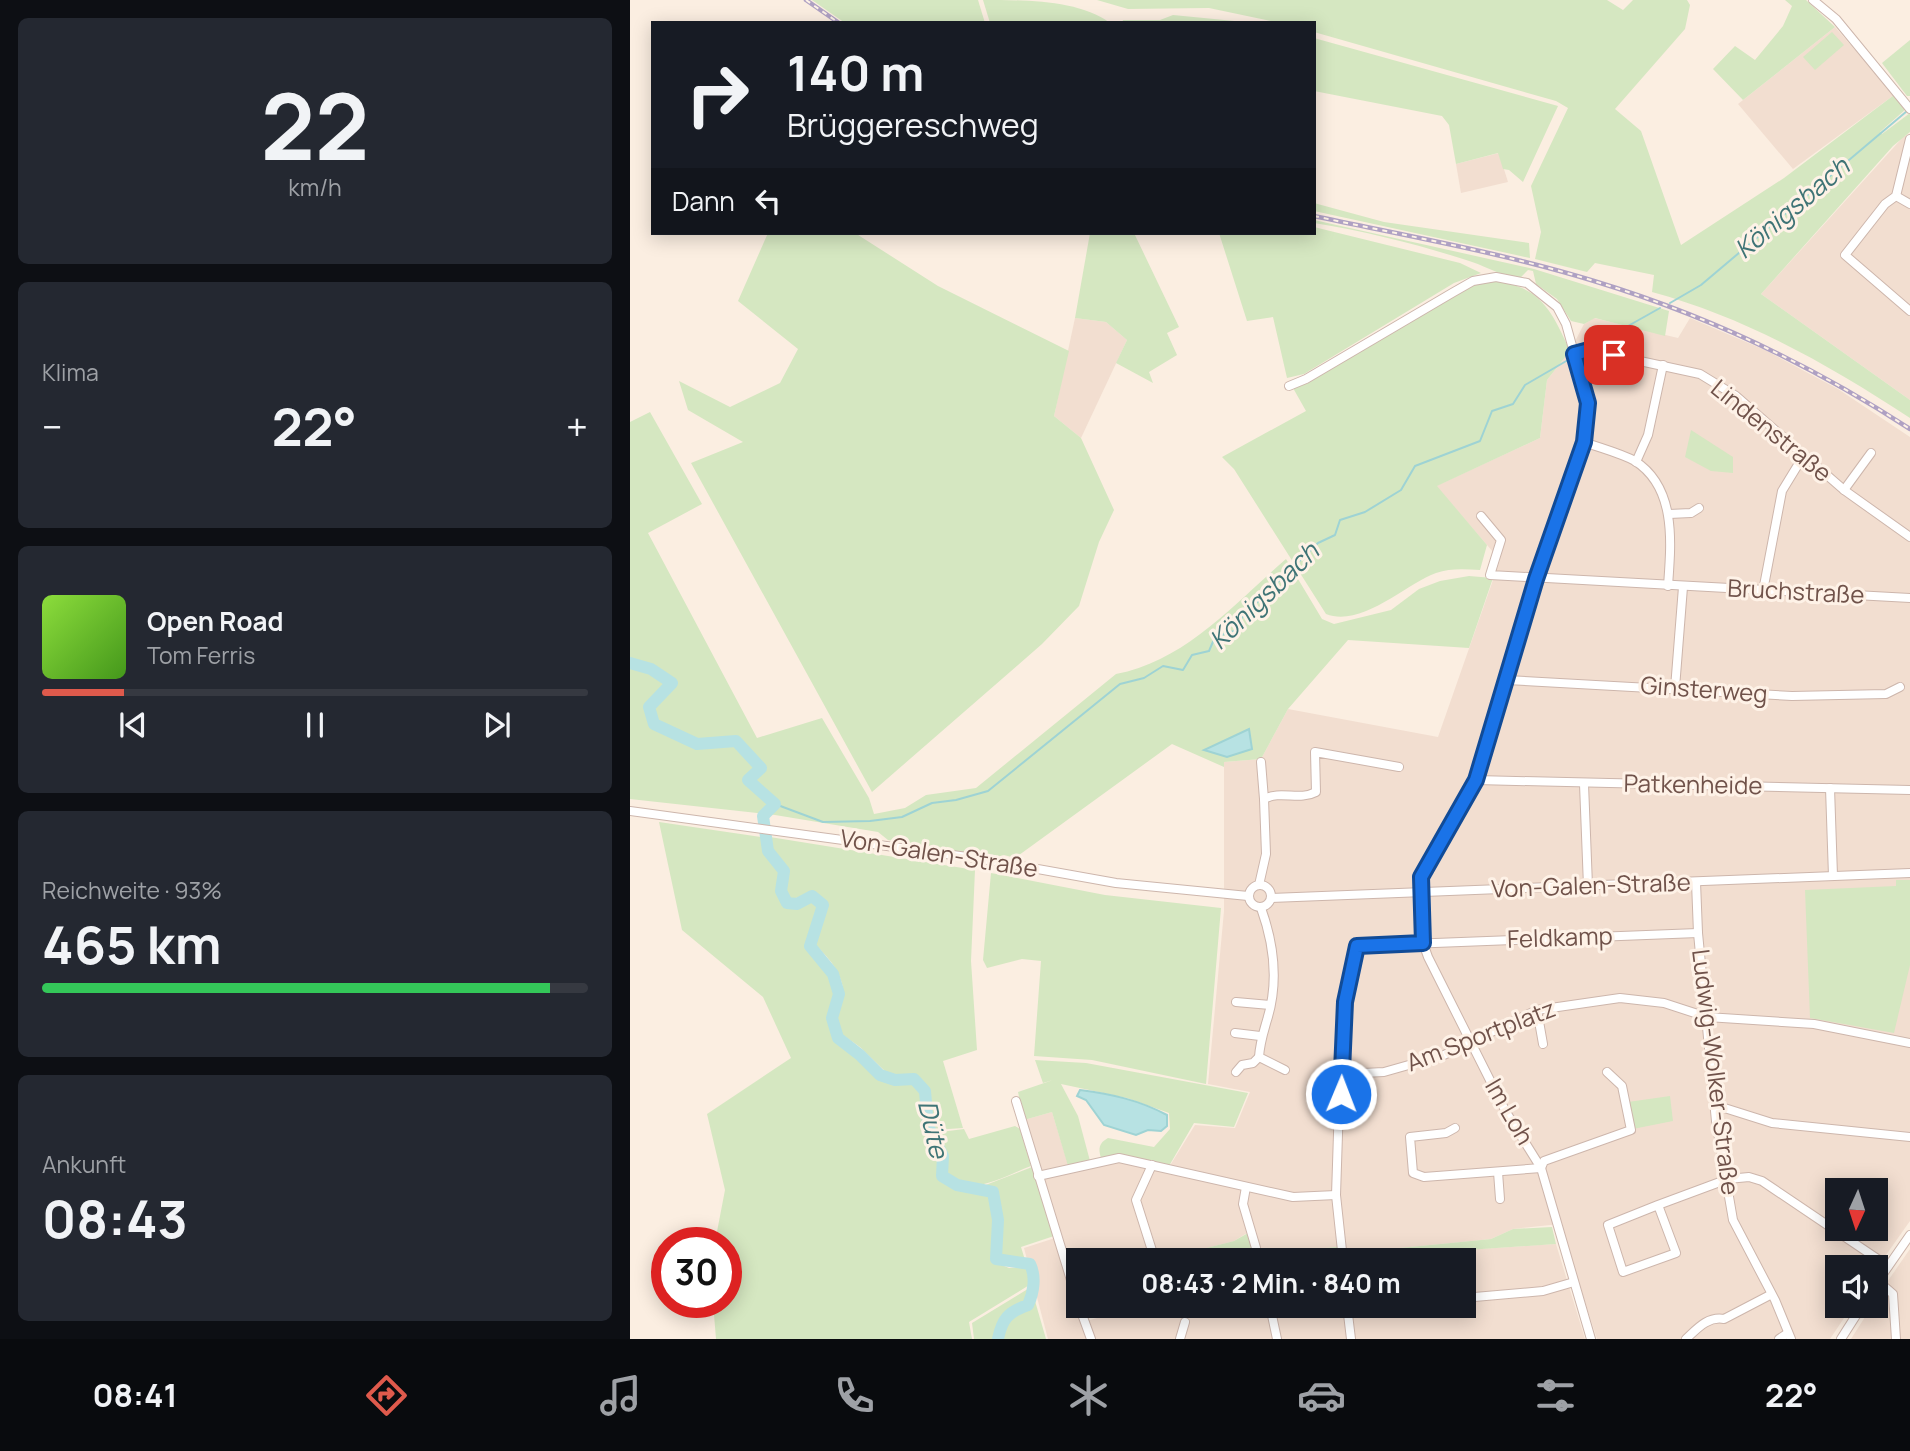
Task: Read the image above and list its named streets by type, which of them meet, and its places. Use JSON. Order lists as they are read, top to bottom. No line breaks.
{"streets":{"street":["Lindenstraße","Bruchstraße","Ginsterweg","Patkenheide","Von-Galen-Straße","Feldkamp","Am Sportplatz","Ludwig-Wolker-Straße","Im Loh"]},"crossings":[["Von-Galen-Straße","Ludwig-Wolker-Straße"],["Von-Galen-Straße","Im Loh"],["Feldkamp","Am Sportplatz"],["Feldkamp","Ludwig-Wolker-Straße"],["Feldkamp","Im Loh"],["Am Sportplatz","Ludwig-Wolker-Straße"],["Am Sportplatz","Im Loh"]],"water":["Königsbach","Düte"],"north":"bottom","page":{"tile":[["22","km/h"],"Klima",["Reichweite · 93%","465 km"],["Ankunft","08:43"]],"turn":["140 m","Brüggereschweg"],"then":"Dann","heat":["−","22°","+"],"song":["Open Road","Tom Ferris"],"limit":"30","trip":"08:43 · 2 Min. · 840 m","tabs":["08:41","22°"]}}
